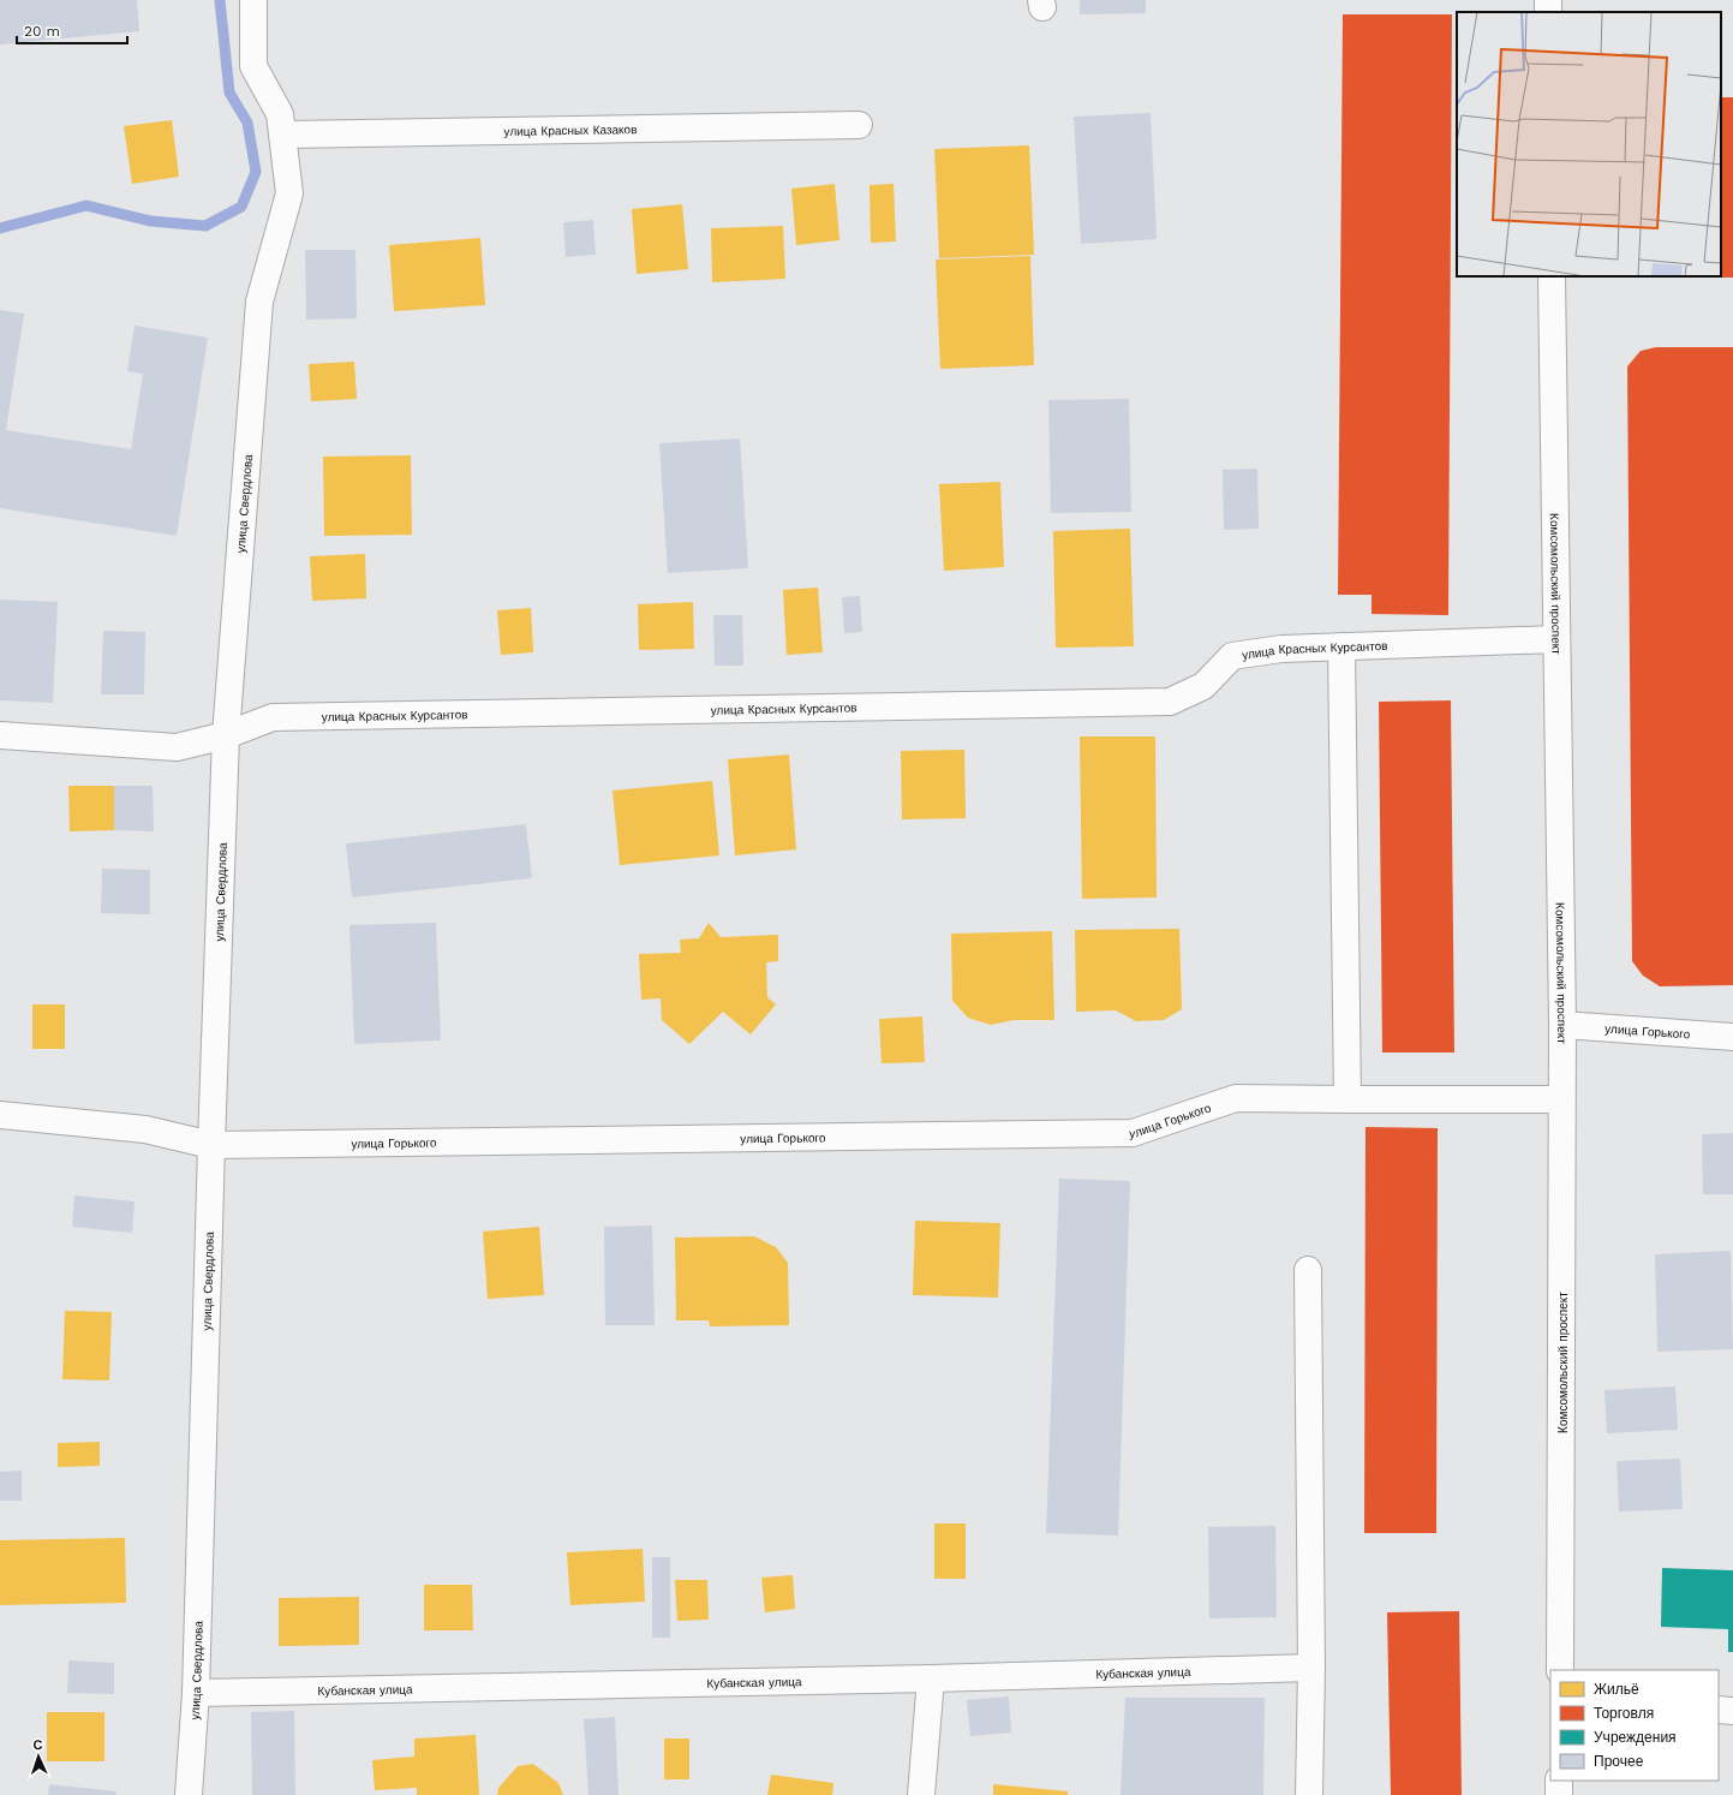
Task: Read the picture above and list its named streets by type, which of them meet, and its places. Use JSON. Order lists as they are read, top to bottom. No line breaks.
{"streets":{"street":["улица Красных Казаков","улица Свердлова","Комсомольский проспект","улица Красных Курсантов","улица Горького","Кубанская улица"]},"crossings":[["улица Красных Казаков","улица Свердлова"],["улица Свердлова","улица Красных Курсантов"],["улица Свердлова","улица Горького"],["улица Свердлова","Кубанская улица"],["Комсомольский проспект","улица Красных Курсантов"],["Комсомольский проспект","улица Горького"]],"legend":["Жильё","Торговля","Учреждения","Прочее"],"scale_bar":"20 m","north":"top"}
